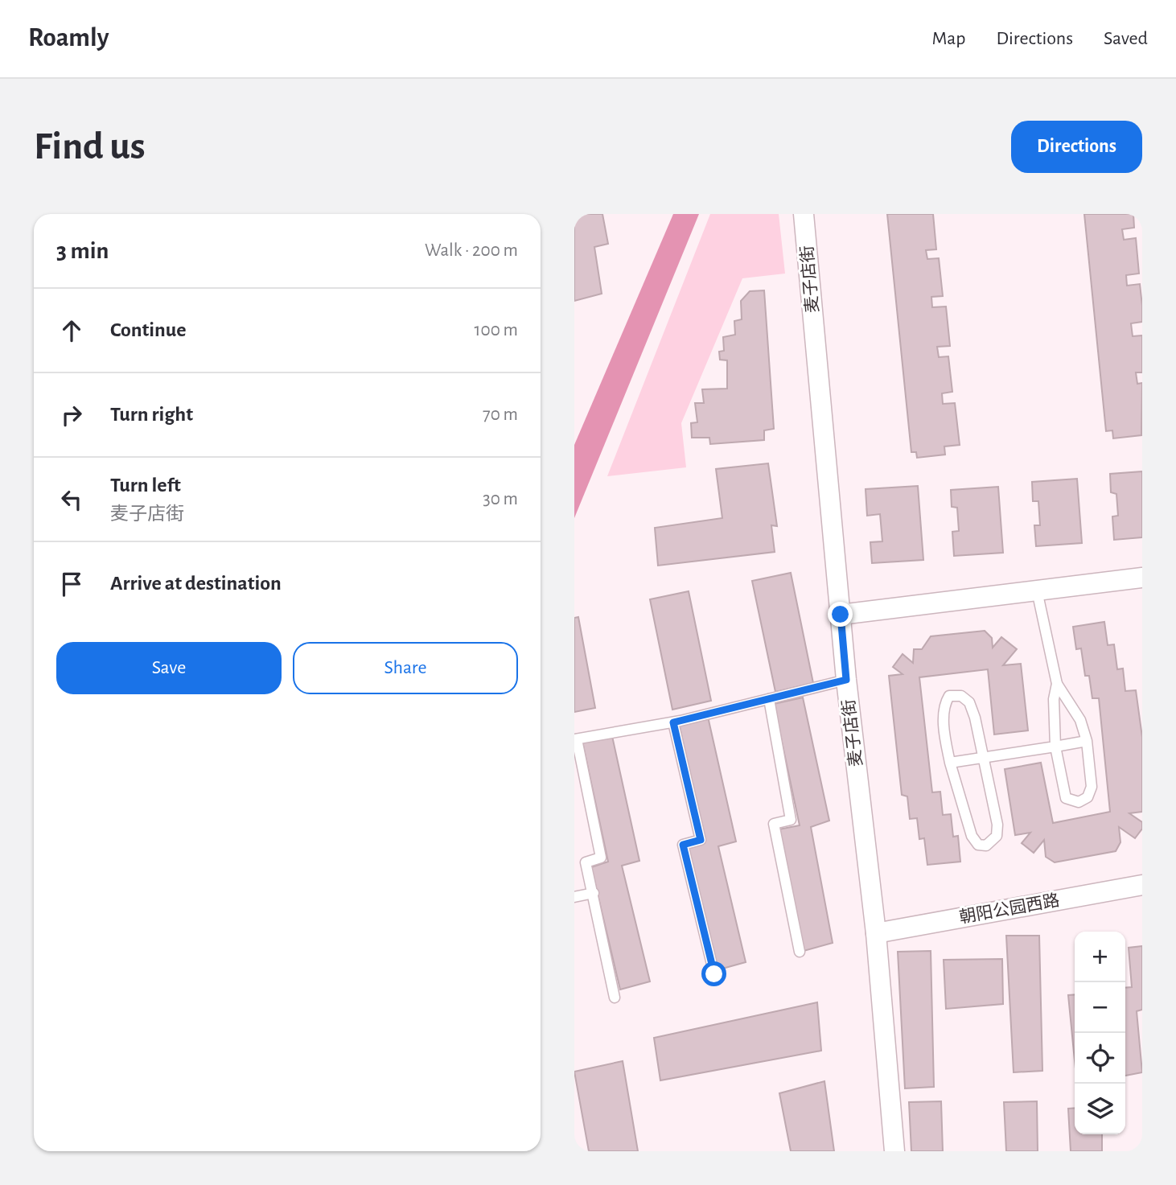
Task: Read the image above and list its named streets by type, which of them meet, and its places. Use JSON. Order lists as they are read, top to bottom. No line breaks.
{"streets":{"street":["麦子店街","朝阳公园西路"]},"crossings":[["麦子店街","朝阳公园西路"]],"page":{"header":"Roamly","nav":["Map","Directions","Saved"],"buttons":["Directions",["Save","Share"]],"title":"Find us","heading":["3 min","Walk · 200 m"],"list":[["Continue","100 m"],["Turn right","70 m"],["Turn left","麦子店街","30 m"],"Arrive at destination"],"map_buttons":["+","−"]}}
